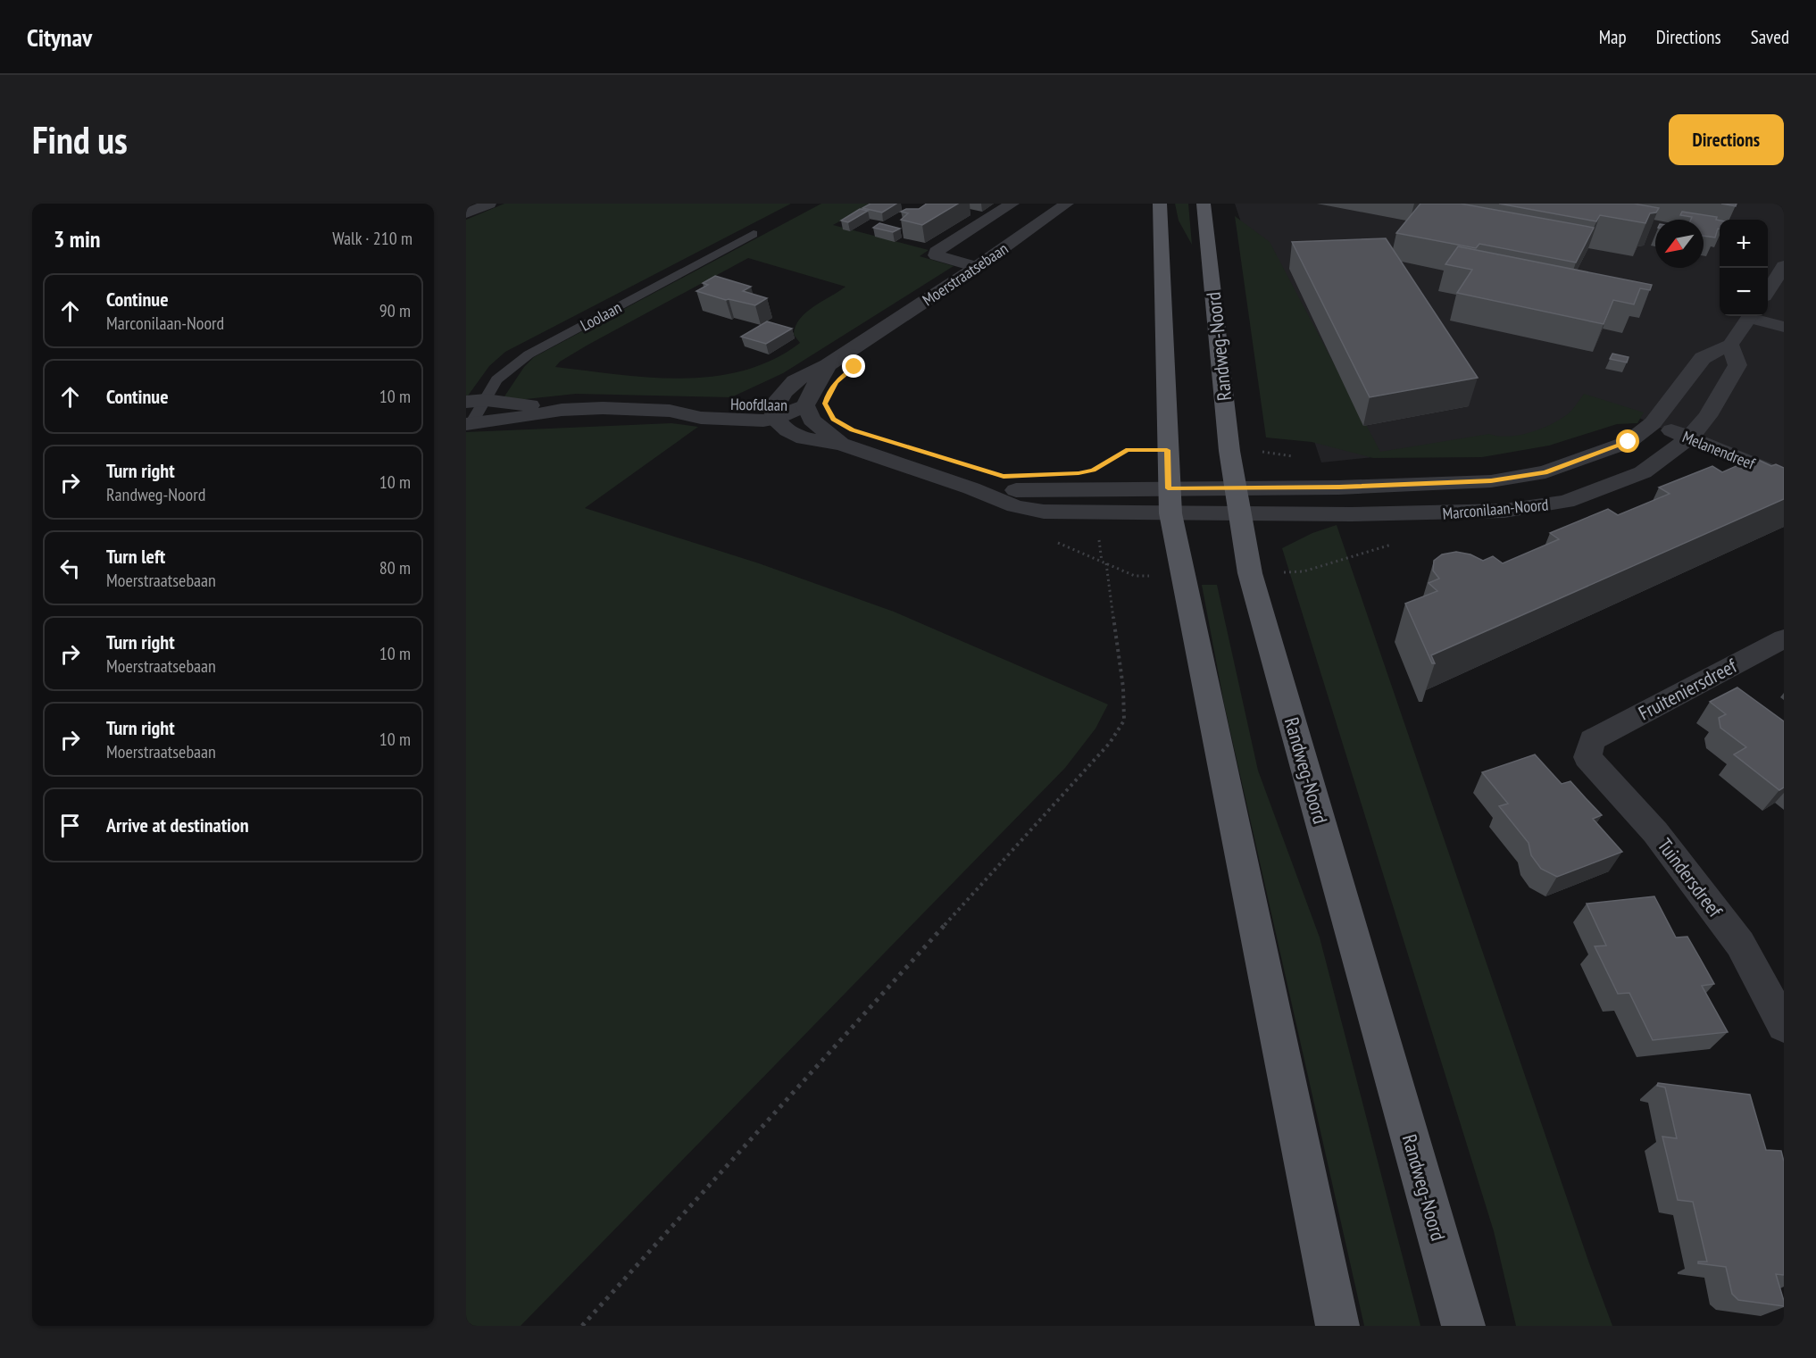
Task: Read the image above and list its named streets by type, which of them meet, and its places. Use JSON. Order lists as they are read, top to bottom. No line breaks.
{"streets":{"main road":["Randweg-Noord"],"street":["Moerstraatsebaan","Hoofdlaan","Melanendreef","Marconilaan-Noord","Fruiteniersdreef","Tuindersdreef"],"lane":["Loolaan"]},"crossings":[["Moerstraatsebaan","Hoofdlaan"],["Loolaan","Hoofdlaan"],["Randweg-Noord","Marconilaan-Noord"],["Melanendreef","Marconilaan-Noord"],["Fruiteniersdreef","Tuindersdreef"]],"north":"bottom left","page":{"header":"Citynav","nav":["Map","Directions","Saved"],"buttons":"Directions","title":"Find us","heading":["3 min","Walk · 210 m"],"map_buttons":["+","−"],"list":[["Continue","Marconilaan-Noord","90 m"],["Continue","10 m"],["Turn right","Randweg-Noord","10 m"],["Turn left","Moerstraatsebaan","80 m"],["Turn right","Moerstraatsebaan","10 m"],["Turn right","Moerstraatsebaan","10 m"],"Arrive at destination"]}}
